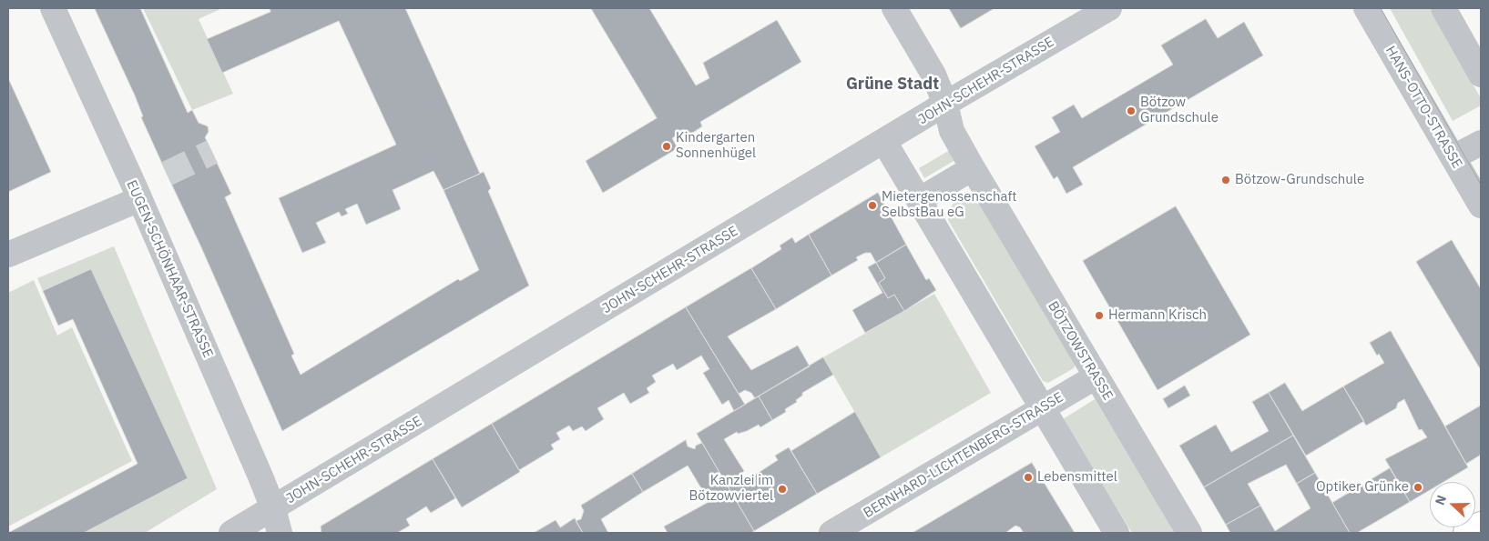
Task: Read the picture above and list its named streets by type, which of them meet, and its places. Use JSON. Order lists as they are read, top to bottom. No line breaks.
{"streets":{"street":["JOHN-SCHEHR-STRASSE","HANS-OTTO-STRASSE","EUGEN-SCHÖNHAAR-STRASSE","BÖTZOWSTRASSE","BERNHARD-LICHTENBERG-STRASSE"]},"crossings":[["JOHN-SCHEHR-STRASSE","EUGEN-SCHÖNHAAR-STRASSE"],["JOHN-SCHEHR-STRASSE","BÖTZOWSTRASSE"],["BÖTZOWSTRASSE","BERNHARD-LICHTENBERG-STRASSE"]],"districts":["Grüne Stadt"],"places":["Bötzow Grundschule","Kindergarten Sonnenhügel","Bötzow-Grundschule","Mietergenossenschaft SelbstBau eG","Hermann Krisch","Lebensmittel","Optiker Grünke","Kanzlei im Bötzowviertel"],"north":"left"}
